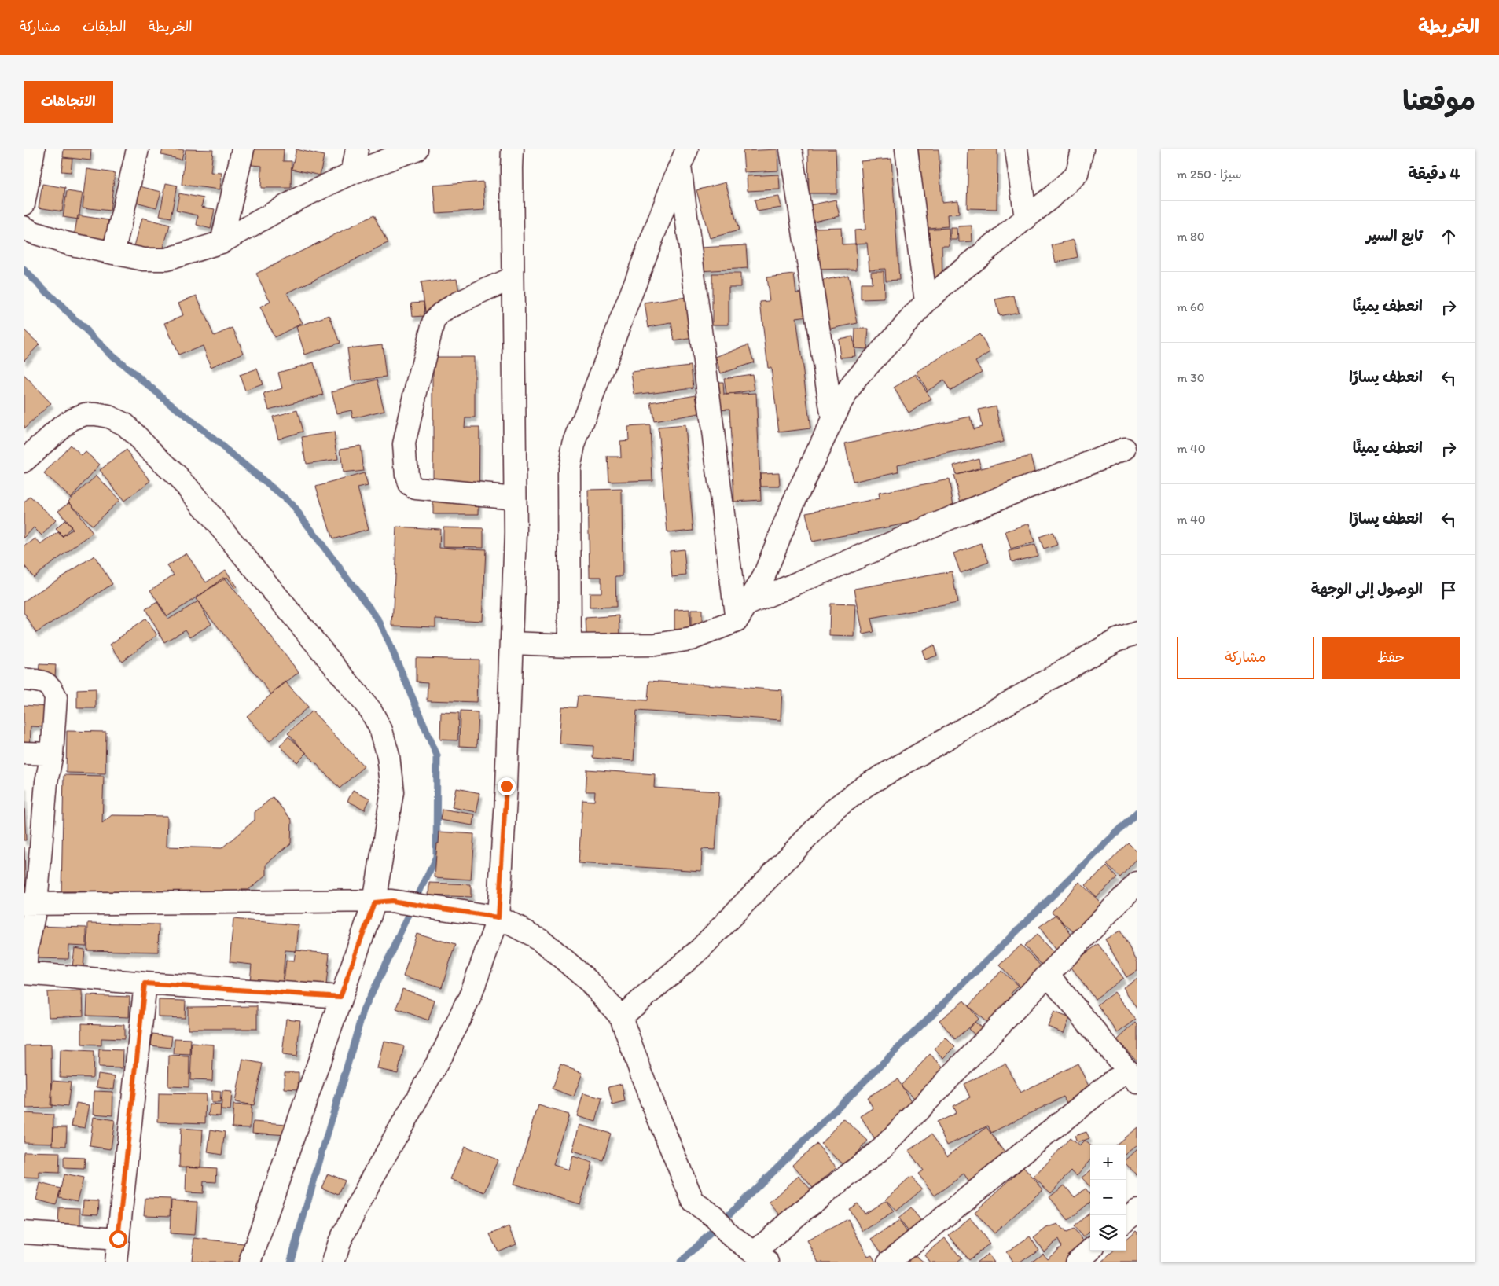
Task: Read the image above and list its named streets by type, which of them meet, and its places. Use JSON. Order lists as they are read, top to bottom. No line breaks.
{"page":{"header":"الخريطة","nav":["الخريطة","الطبقات","مشاركة"],"title":"موقعنا","buttons":["الاتجاهات",["حفظ","مشاركة"]],"heading":["4 دقيقة","سيرًا · 250 m"],"list":[["تابع السير","80 m"],["انعطف يمينًا","60 m"],["انعطف يسارًا","30 m"],["انعطف يمينًا","40 m"],["انعطف يسارًا","40 m"],"الوصول إلى الوجهة"],"map_buttons":["+","−"]}}
